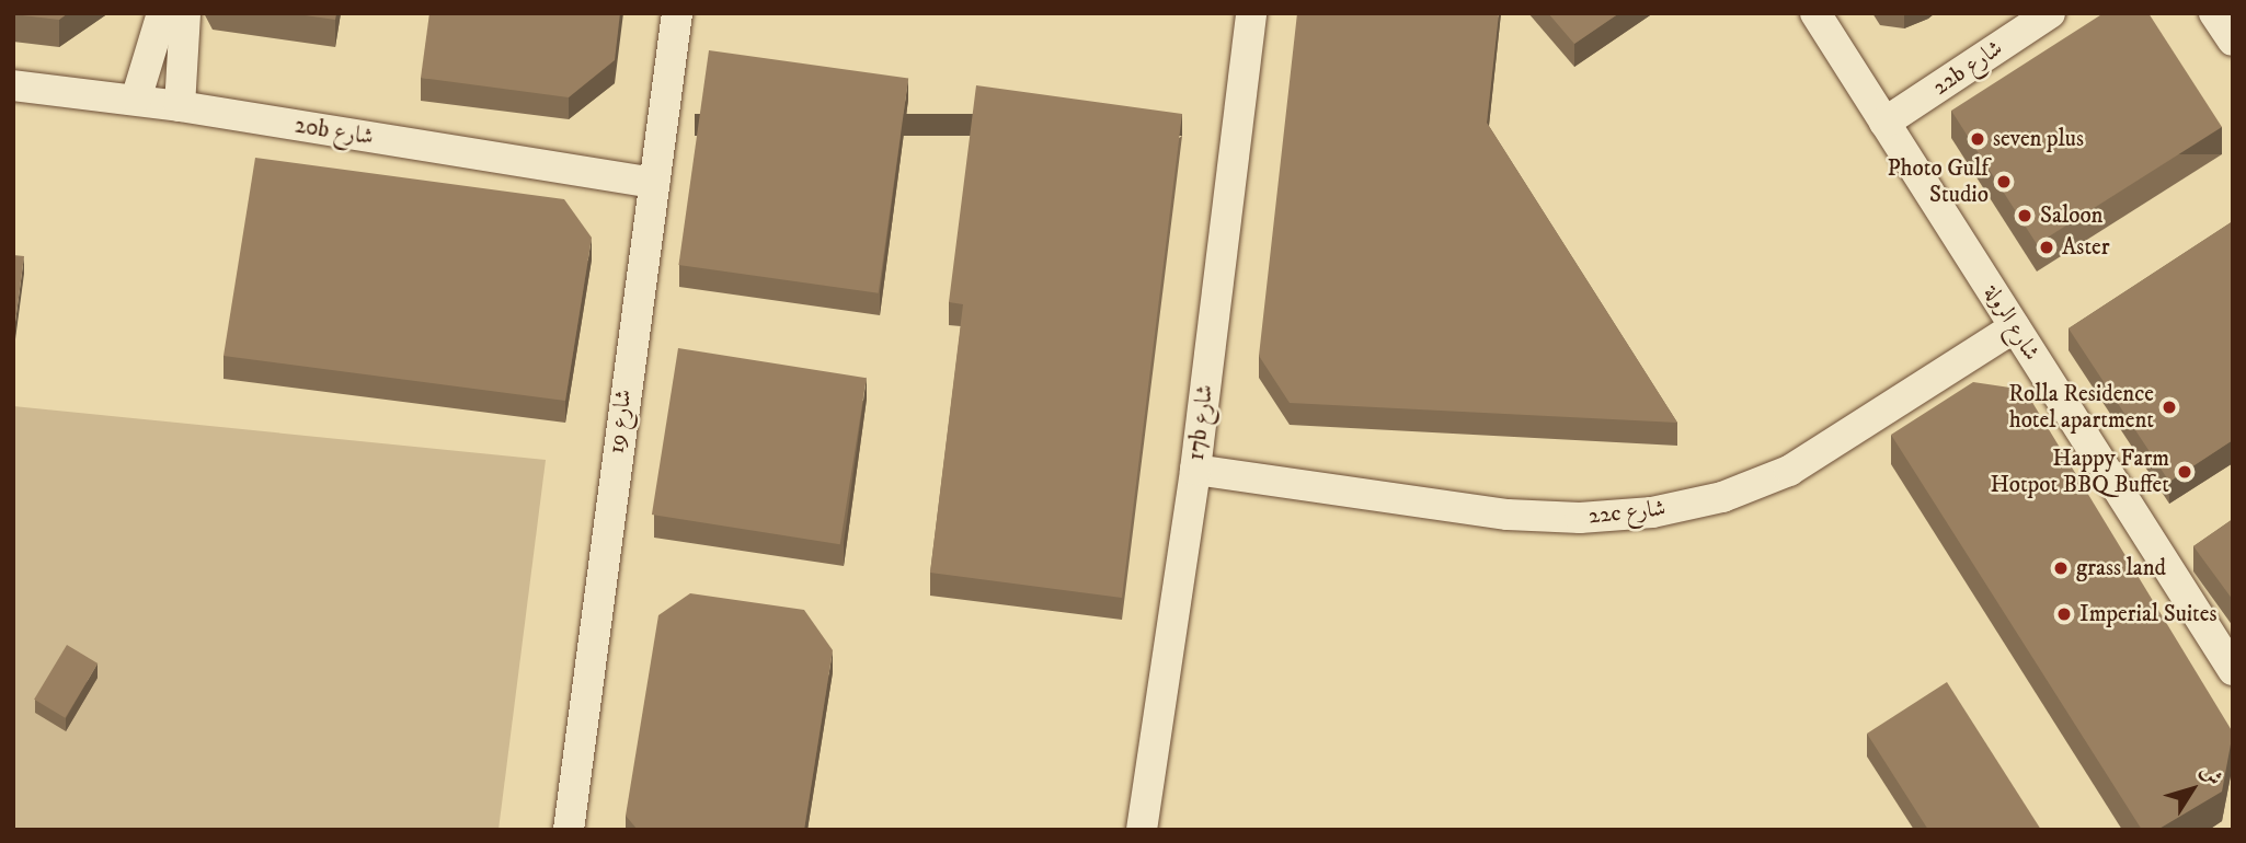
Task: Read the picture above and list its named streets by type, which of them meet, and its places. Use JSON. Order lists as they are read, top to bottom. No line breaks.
{"streets":{"street":["22b شارع","20b شارع","شارع الرولة","شارع 19","17b شارع","22c شارع"]},"crossings":[["22b شارع","شارع الرولة"],["20b شارع","شارع 19"],["شارع الرولة","22c شارع"],["17b شارع","22c شارع"]],"places":["seven plus","Photo Gulf Studio","Saloon","Aster","Rolla Residence hotel apartment","Happy Farm Hotpot BBQ Buffet","grass land","Imperial Suites"],"north":"top right"}
